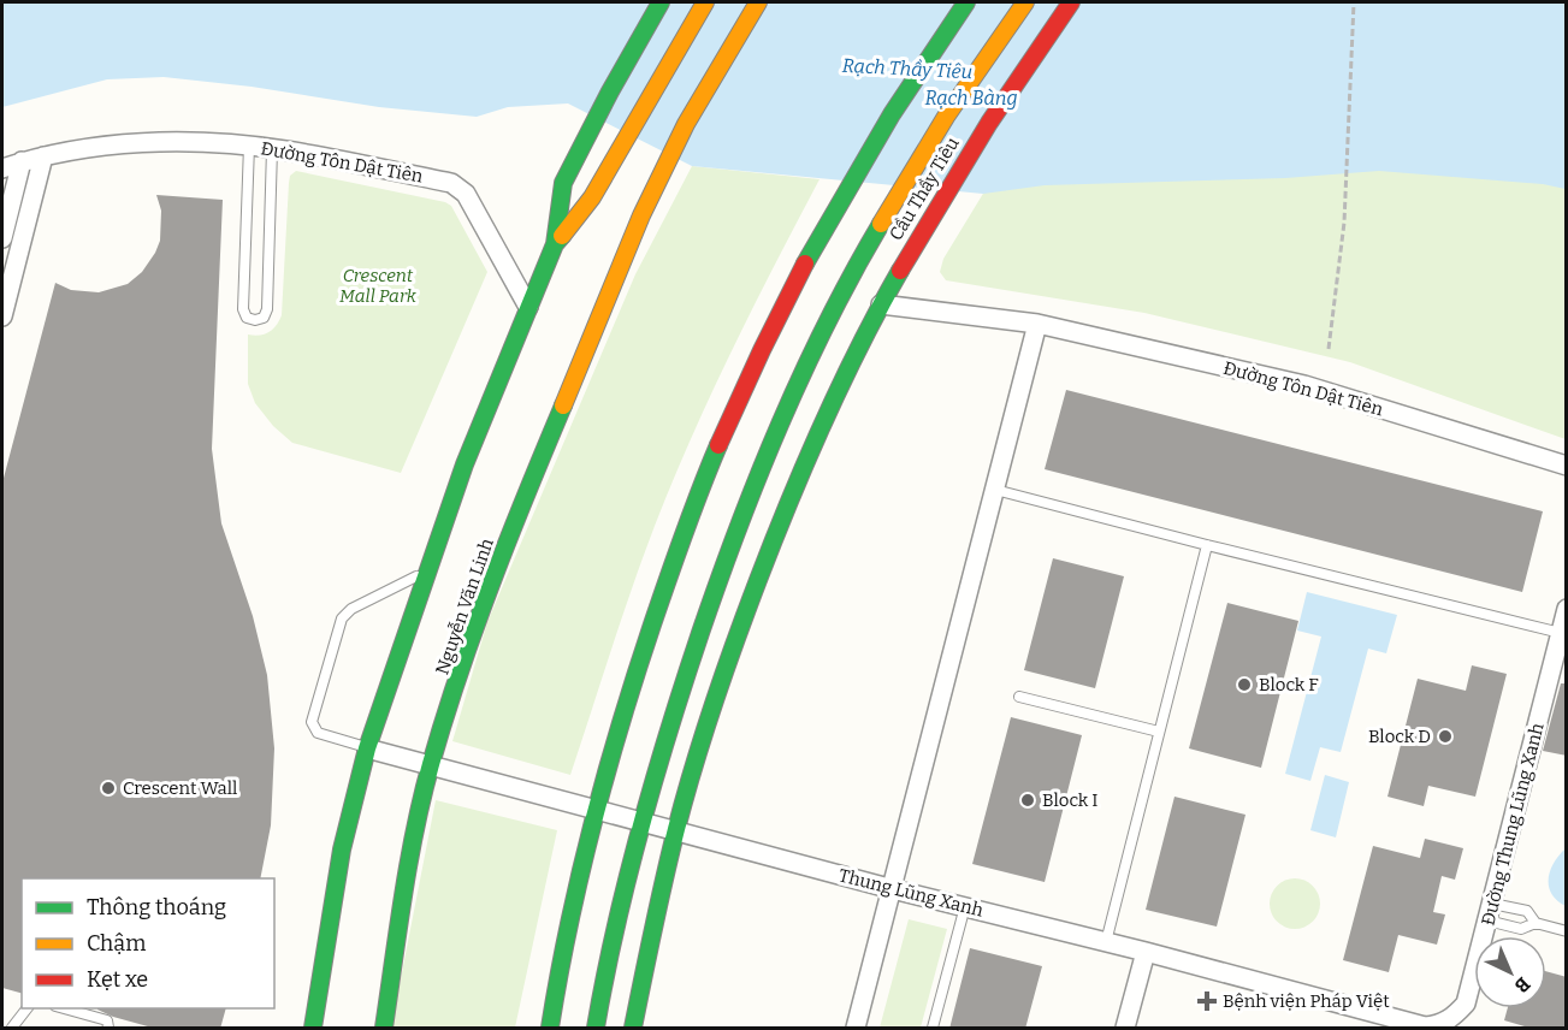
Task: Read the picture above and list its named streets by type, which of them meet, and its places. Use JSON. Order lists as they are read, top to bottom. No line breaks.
{"streets":{"main road":["Cầu Thầy Tiêu","Nguyễn Văn Linh"],"street":["Đường Tôn Dật Tiên","Đường Thung Lũng Xanh","Thung Lũng Xanh"]},"crossings":[["Đường Tôn Dật Tiên","Cầu Thầy Tiêu"],["Cầu Thầy Tiêu","Thung Lũng Xanh"],["Nguyễn Văn Linh","Thung Lũng Xanh"],["Đường Thung Lũng Xanh","Thung Lũng Xanh"]],"water":["Rạch Thầy Tiêu","Rạch Bàng"],"parks":["Crescent Mall Park"],"places":{"other":["Block F","Block D","Crescent Wall","Block I"],"health":["Bệnh viện Pháp Việt"]},"legend":["Thông thoáng","Chậm","Kẹt xe"],"north":"bottom right"}
